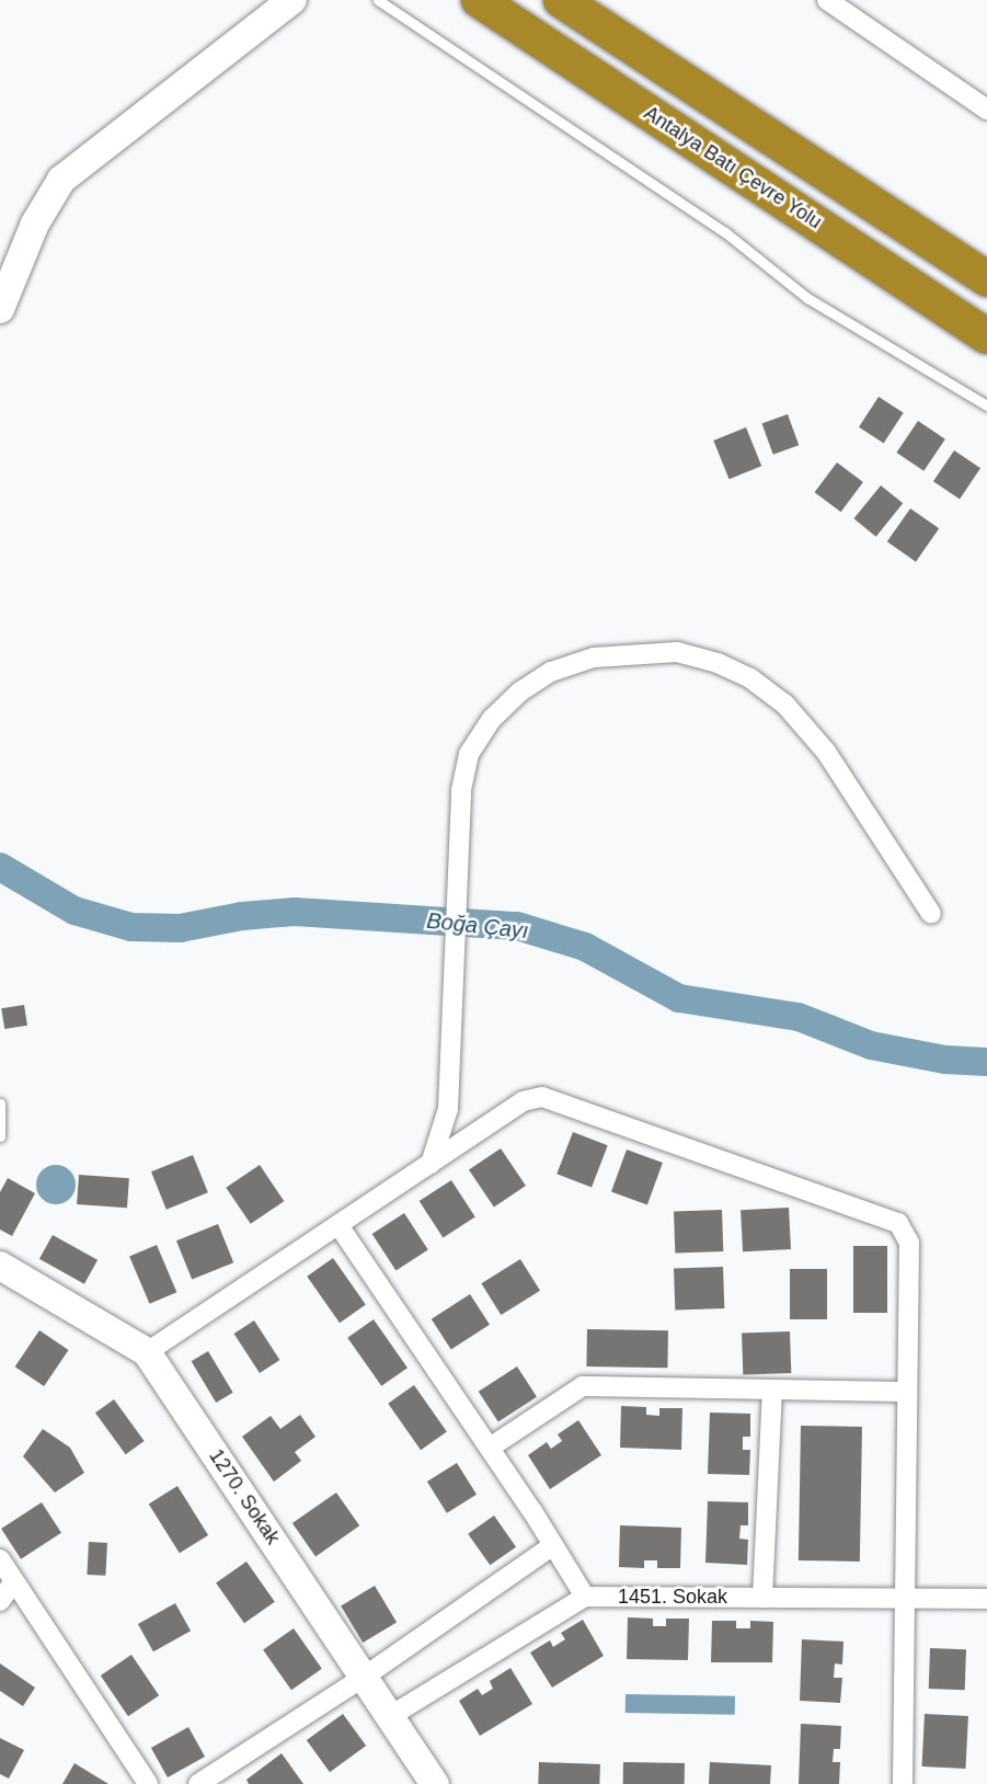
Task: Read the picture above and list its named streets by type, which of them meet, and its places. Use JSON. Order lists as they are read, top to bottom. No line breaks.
{"streets":{"highway":["Antalya Batı Çevre Yolu"],"street":["1270. Sokak","1451. Sokak"]},"water":["Boğa Çayı"]}
